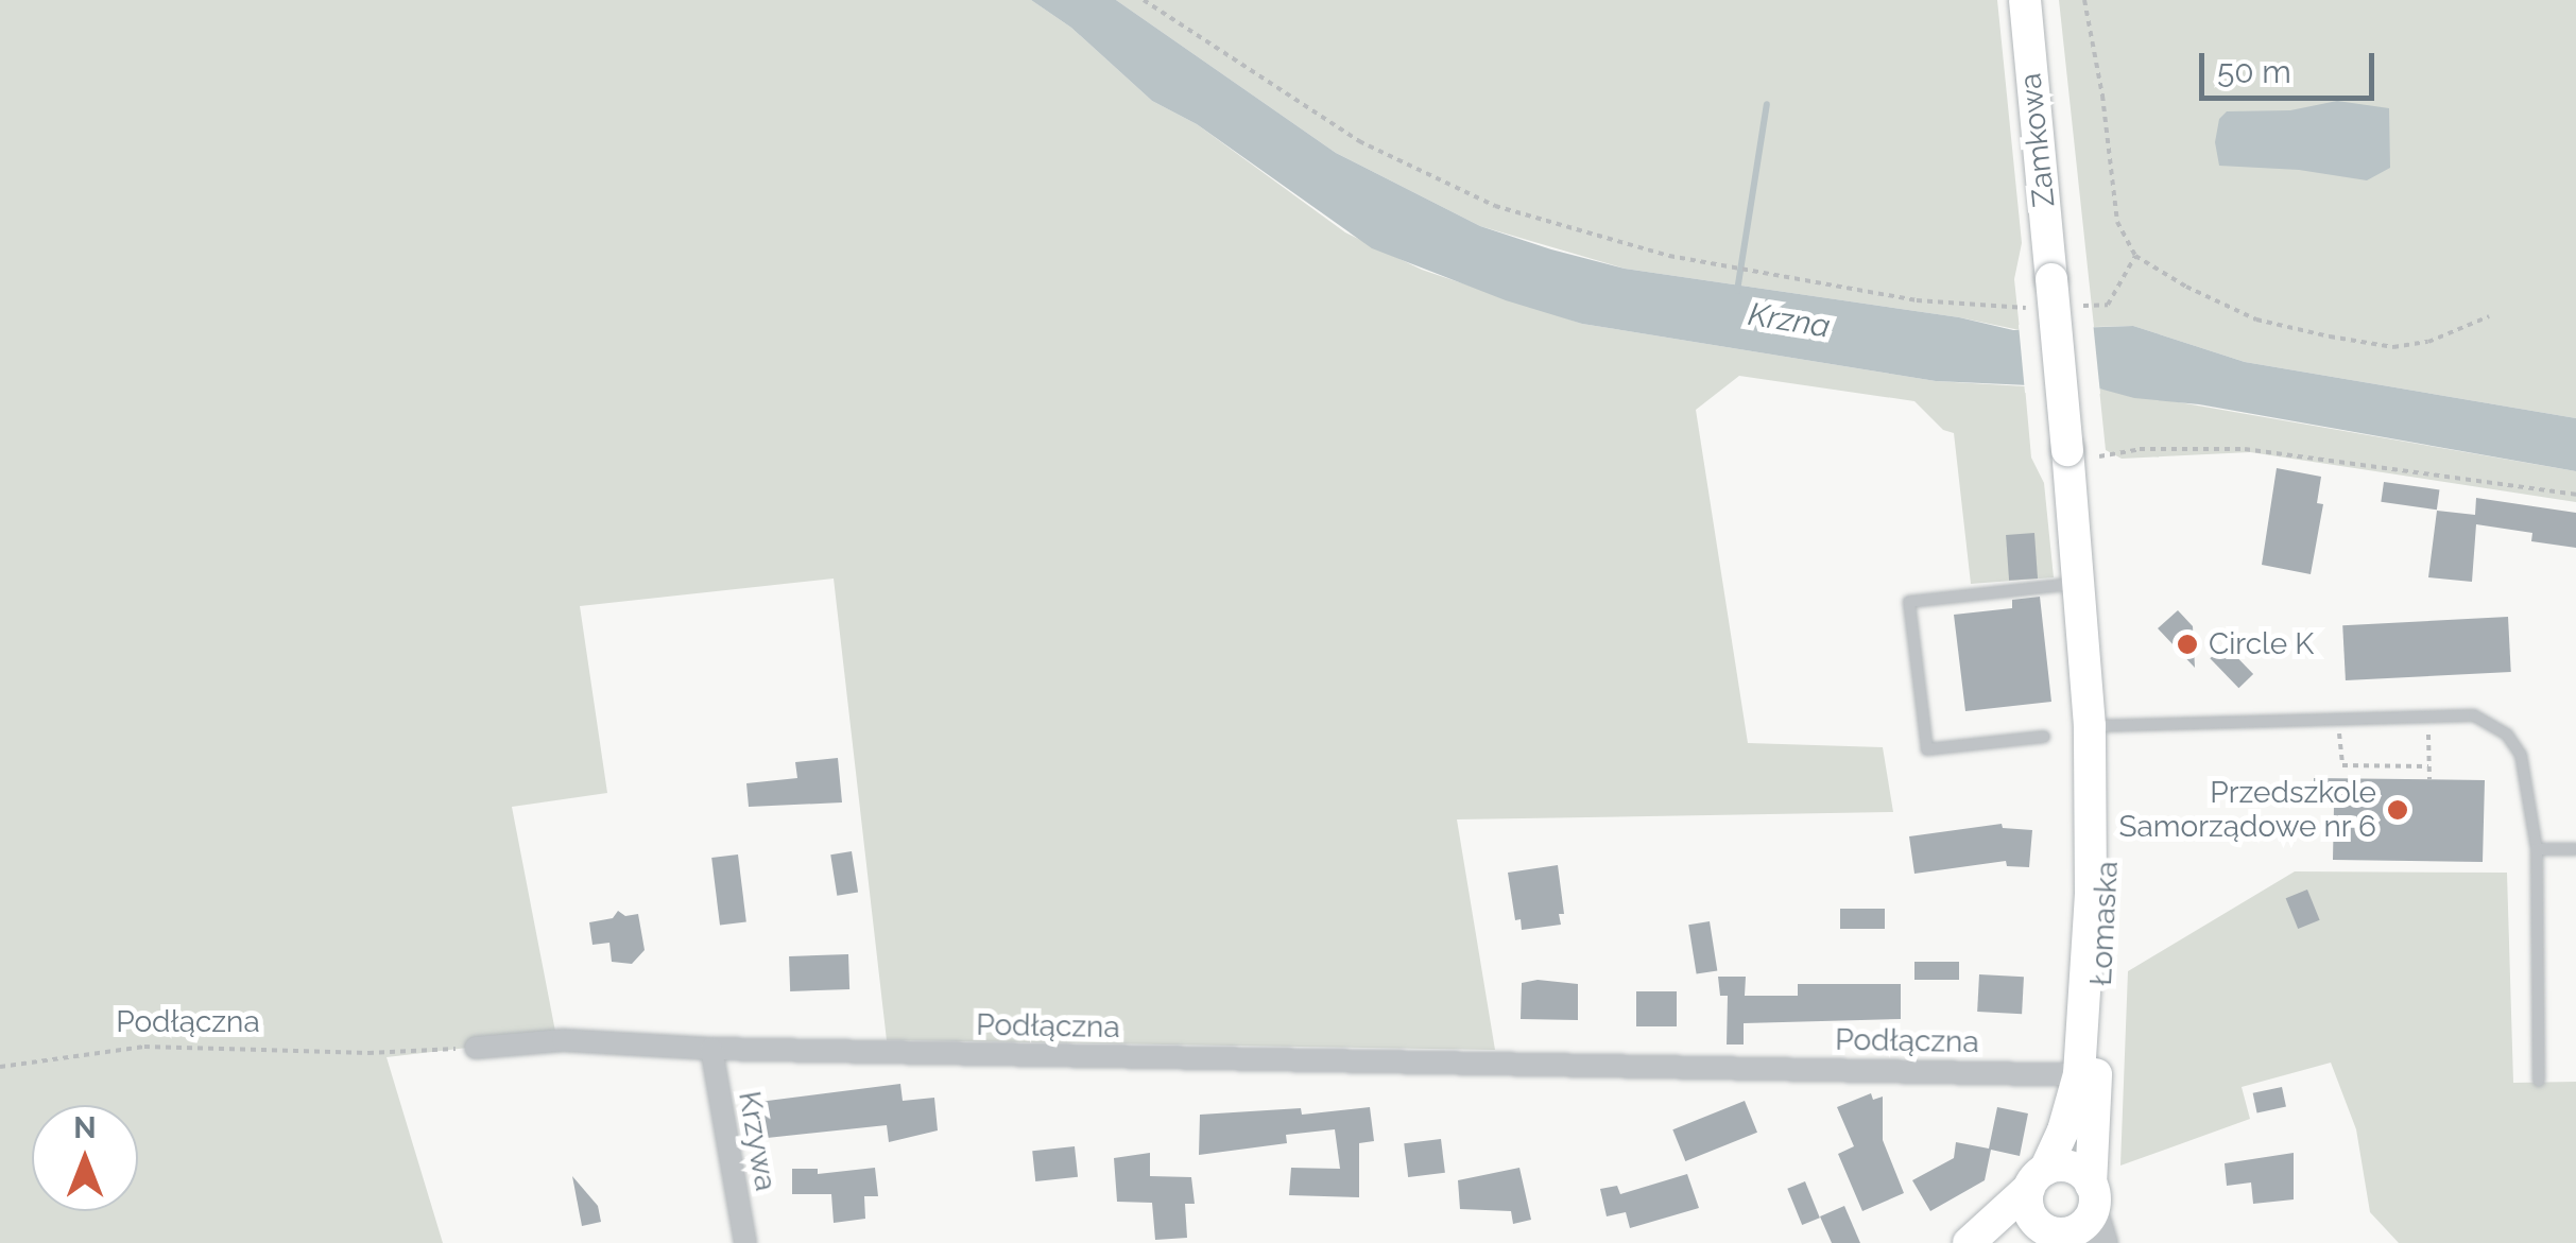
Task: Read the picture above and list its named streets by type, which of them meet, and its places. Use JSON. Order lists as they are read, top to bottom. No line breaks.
{"streets":{"main road":["Zamkowa","Łomaska"],"street":["Podłączna","Krzywa"]},"crossings":[["Zamkowa","Łomaska"],["Łomaska","Podłączna"],["Podłączna","Krzywa"]],"water":["Krzna"],"places":["Circle K","Przedszkole Samorządowe nr 6"],"scale_bar":"50 m","north":"top"}
